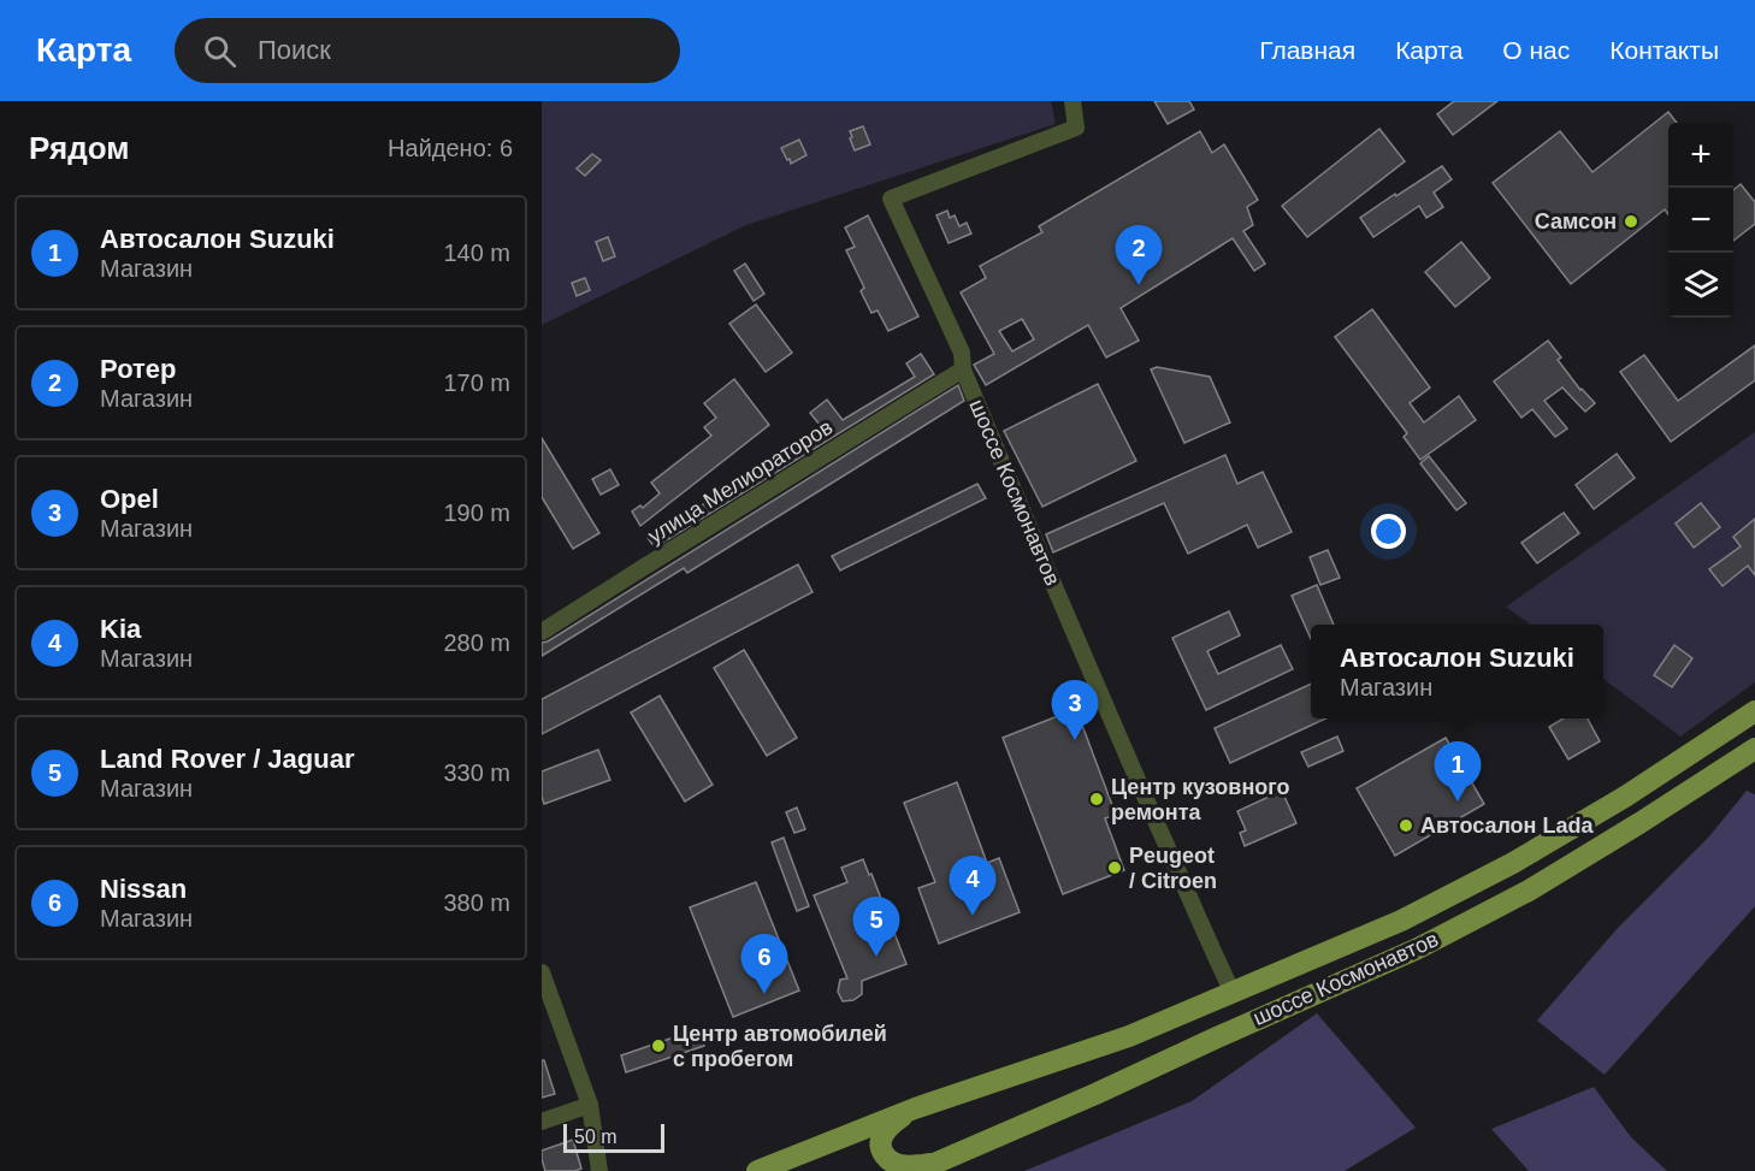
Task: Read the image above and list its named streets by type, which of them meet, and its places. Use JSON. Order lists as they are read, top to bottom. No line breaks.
{"streets":{"main road":["шоссе Космонавтов"],"street":["улица Мелиораторов"]},"crossings":[["улица Мелиораторов","шоссе Космонавтов"]],"places":["Самсон","Центр кузовного ремонта","Автосалон Lada","Peugeot / Citroen","Центр автомобилей с пробегом"],"scale_bar":"50 m","page":{"header":"Карта","search":"Поиск","nav":["Главная","Карта","О нас","Контакты"],"heading":["Рядом","Найдено: 6"],"map_buttons":["+","−"],"list":[{"mark":"1","name":"Автосалон Suzuki","note":"Магазин","value":"140 m"},{"mark":"2","name":"Ротер","note":"Магазин","value":"170 m"},{"mark":"3","name":"Opel","note":"Магазин","value":"190 m"},{"mark":"4","name":"Kia","note":"Магазин","value":"280 m"},{"mark":"5","name":"Land Rover / Jaguar","note":"Магазин","value":"330 m"},{"mark":"6","name":"Nissan","note":"Магазин","value":"380 m"}],"pins":["2","3","1","4","5","6"],"popup":["Автосалон Suzuki","Магазин"],"scale":"50 m"}}
